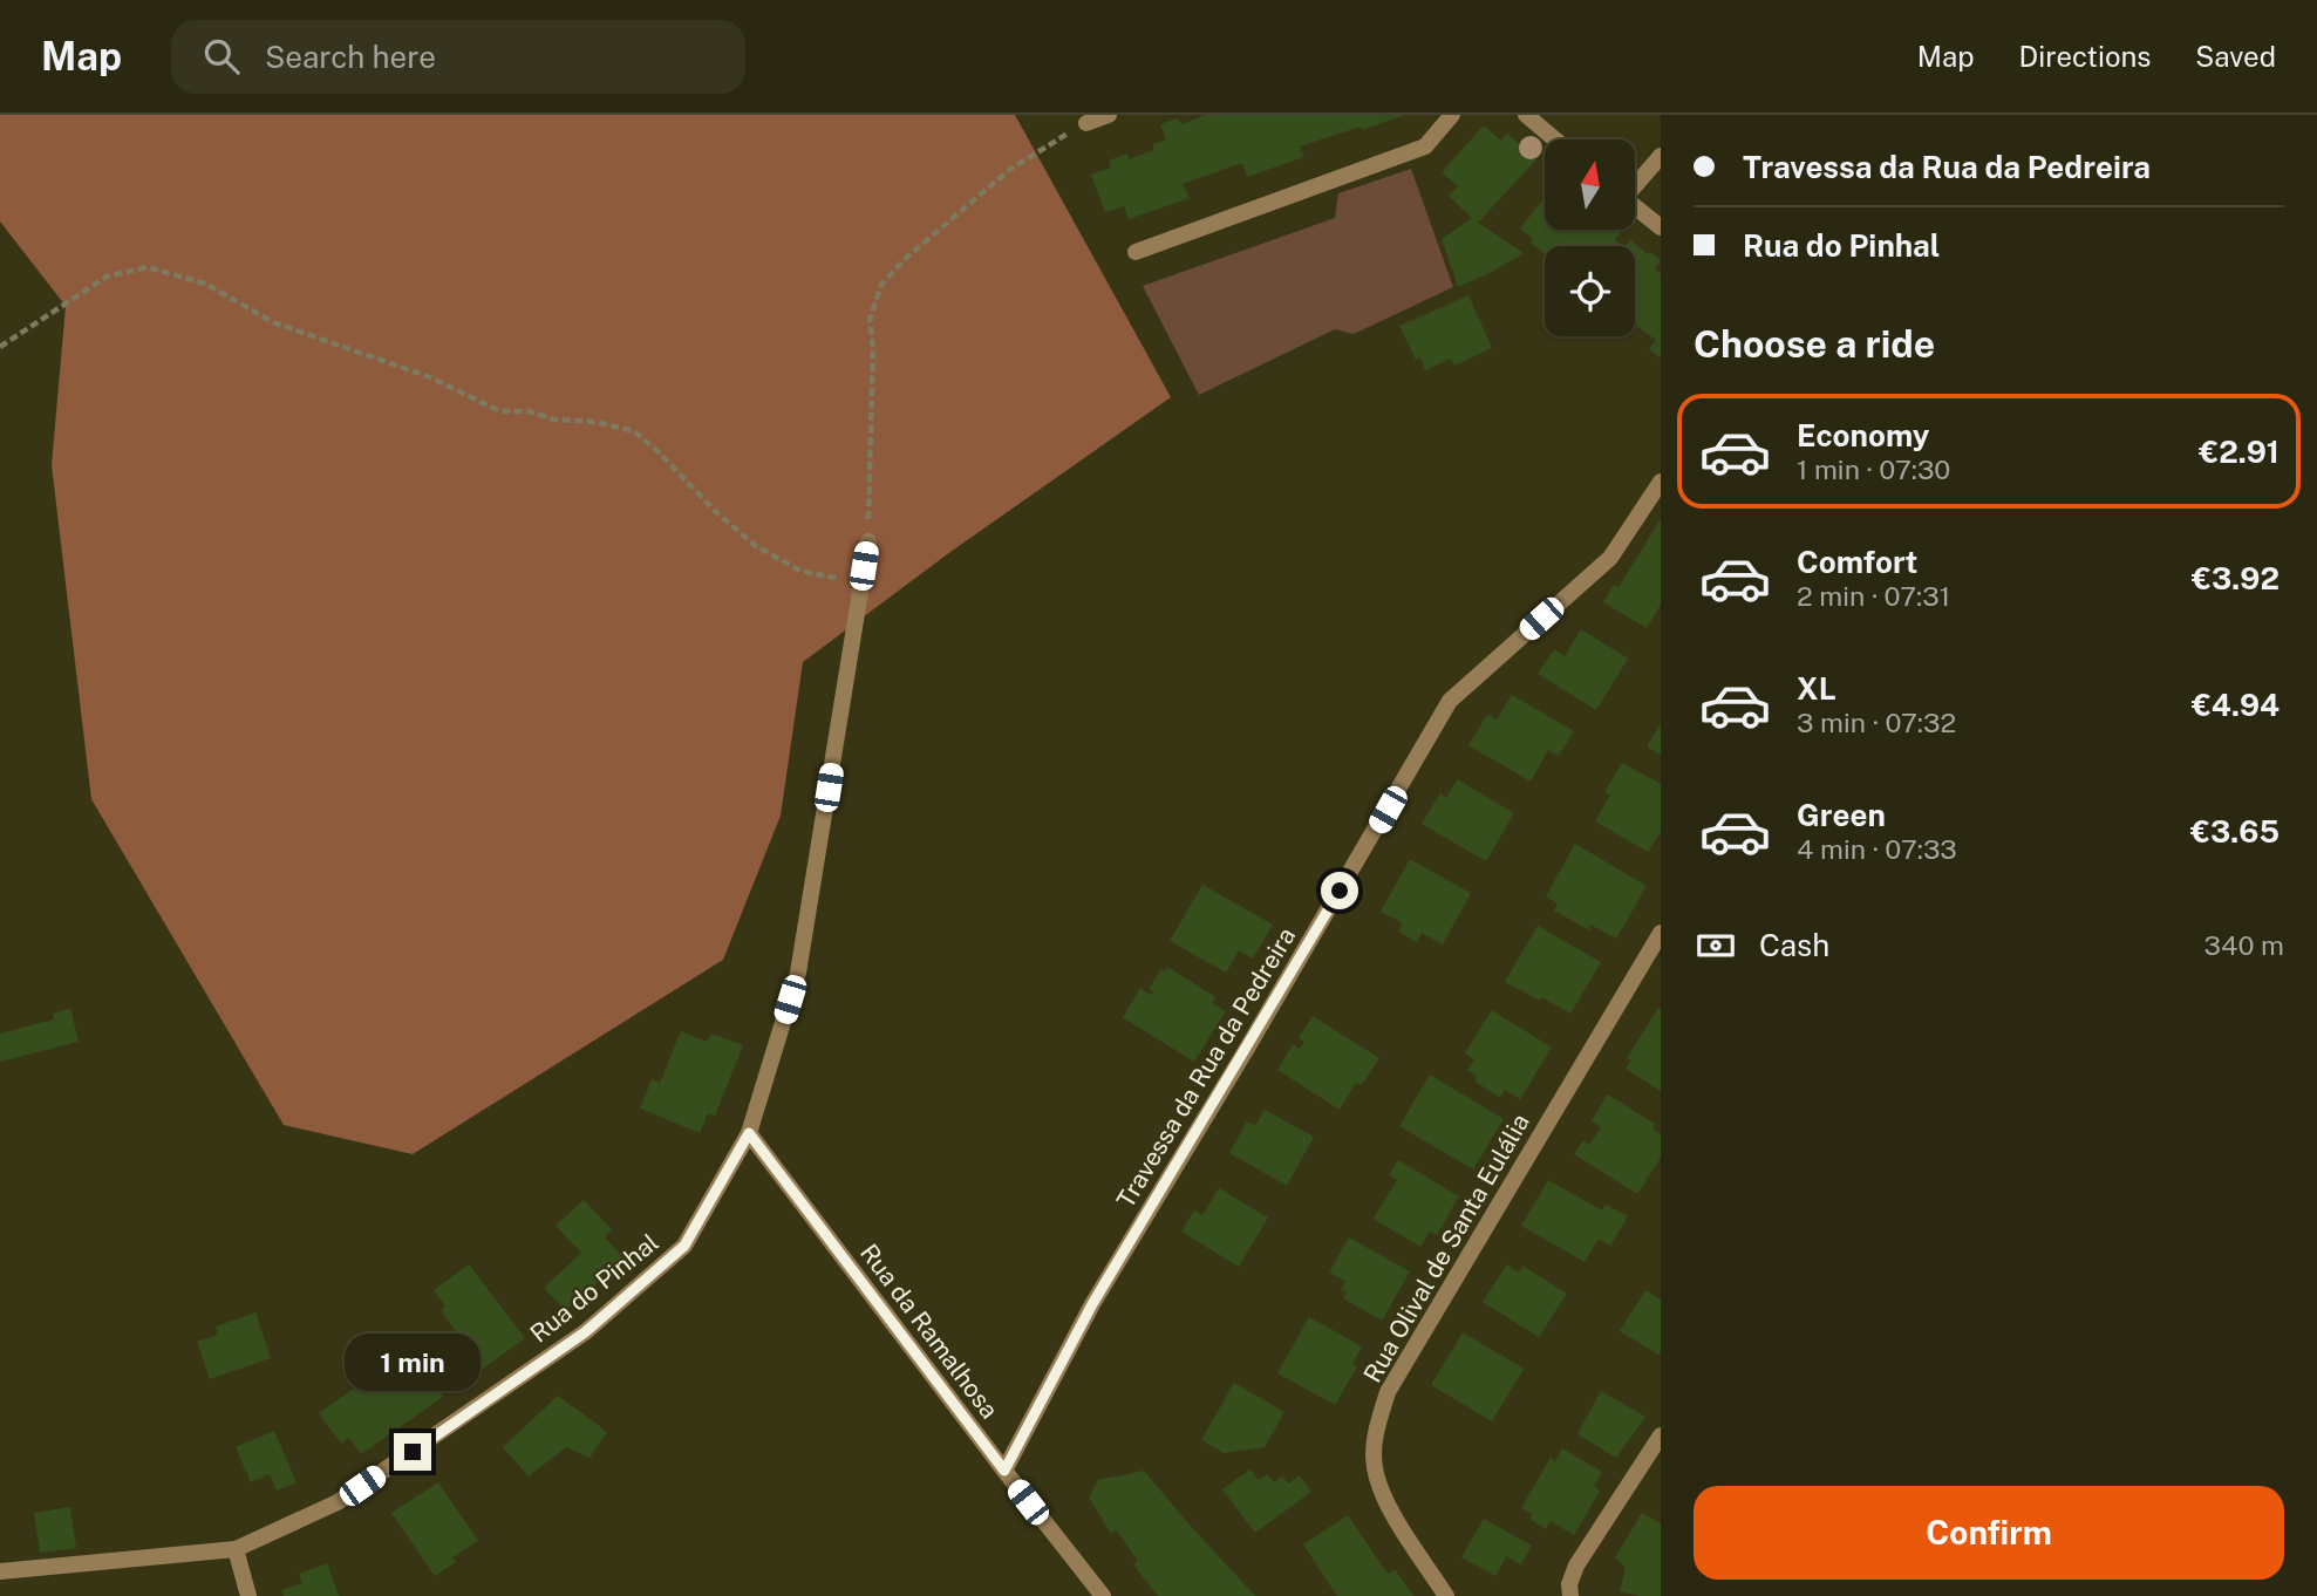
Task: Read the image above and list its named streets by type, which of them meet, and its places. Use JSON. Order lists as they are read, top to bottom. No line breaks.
{"streets":{"street":["Travessa da Rua da Pedreira","Rua Olival de Santa Eulália","Rua do Pinhal","Rua da Ramalhosa"]},"crossings":[["Travessa da Rua da Pedreira","Rua da Ramalhosa"],["Rua do Pinhal","Rua da Ramalhosa"]],"north":"top","page":{"header":"Map","search":"Search here","nav":["Map","Directions","Saved"],"banner":["Travessa da Rua da Pedreira","Rua do Pinhal"],"heading":"Choose a ride","list":[{"name":"Economy","note":"1 min · 07:30","value":"€2.91"},{"name":"Comfort","note":"2 min · 07:31","value":"€3.92"},{"name":"XL","note":"3 min · 07:32","value":"€4.94"},{"name":"Green","note":"4 min · 07:33","value":"€3.65"}],"pay":["Cash","340 m"],"bubble":"1 min","buttons":"Confirm"}}
